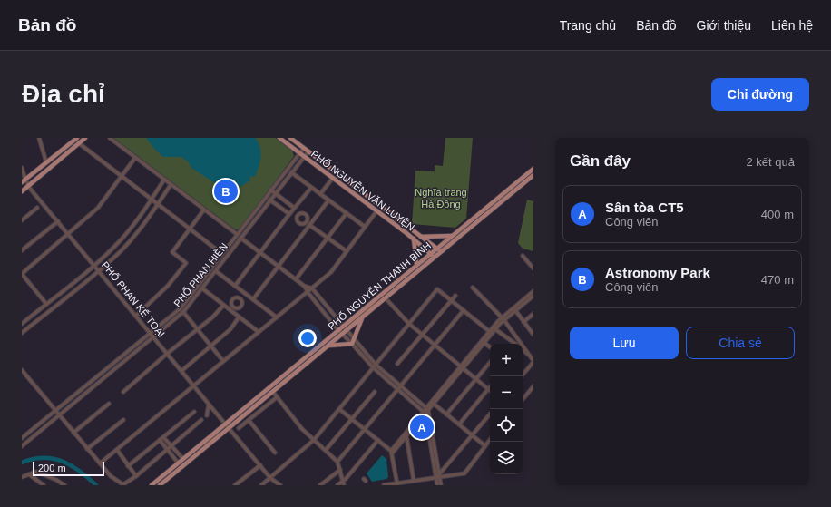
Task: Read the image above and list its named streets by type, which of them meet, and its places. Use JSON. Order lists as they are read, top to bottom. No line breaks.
{"streets":{"main road":["PHỐ NGUYỄN VĂN LUYỆN","PHỐ NGUYỄN THANH BÌNH"],"street":["PHỐ PHAN HIỀN","PHỐ PHAN KẾ TOẠI"]},"crossings":[["PHỐ NGUYỄN VĂN LUYỆN","PHỐ PHAN HIỀN"],["PHỐ NGUYỄN VĂN LUYỆN","PHỐ NGUYỄN THANH BÌNH"],["PHỐ PHAN HIỀN","PHỐ PHAN KẾ TOẠI"],["PHỐ NGUYỄN THANH BÌNH","PHỐ PHAN KẾ TOẠI"]],"parks":["Nghĩa trang Hà Đông"],"scale_bar":"200 m","page":{"header":"Bản đồ","nav":["Trang chủ","Bản đồ","Giới thiệu","Liên hệ"],"buttons":["Chỉ đường",["Lưu","Chia sẻ"]],"title":"Địa chỉ","heading":["Gần đây","2 kết quả"],"pins":["B","A"],"list":[{"mark":"A","name":"Sân tòa CT5","note":"Công viên","value":"400 m"},{"mark":"B","name":"Astronomy Park","note":"Công viên","value":"470 m"}],"map_buttons":["+","−"],"scale":"200 m"}}
